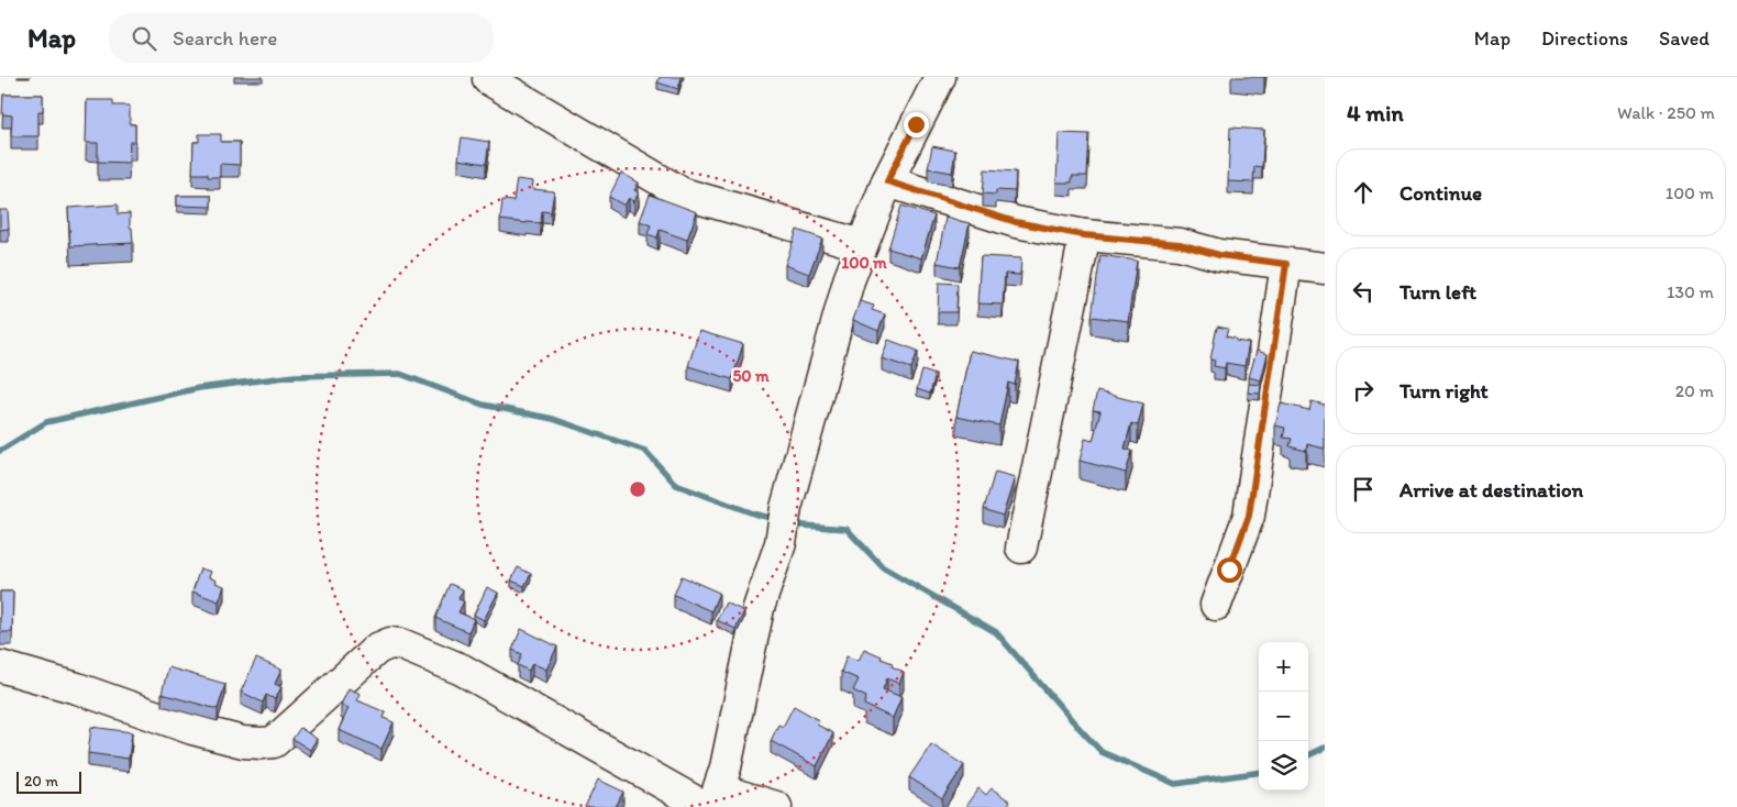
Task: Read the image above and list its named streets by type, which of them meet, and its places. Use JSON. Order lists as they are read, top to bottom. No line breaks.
{"scale_bar":"20 m","page":{"header":"Map","search":"Search here","nav":["Map","Directions","Saved"],"heading":["4 min","Walk · 250 m"],"list":[["Continue","100 m"],["Turn left","130 m"],["Turn right","20 m"],"Arrive at destination"],"map_buttons":["+","−"],"scale":"20 m"},"rings":["100 m","50 m"]}
